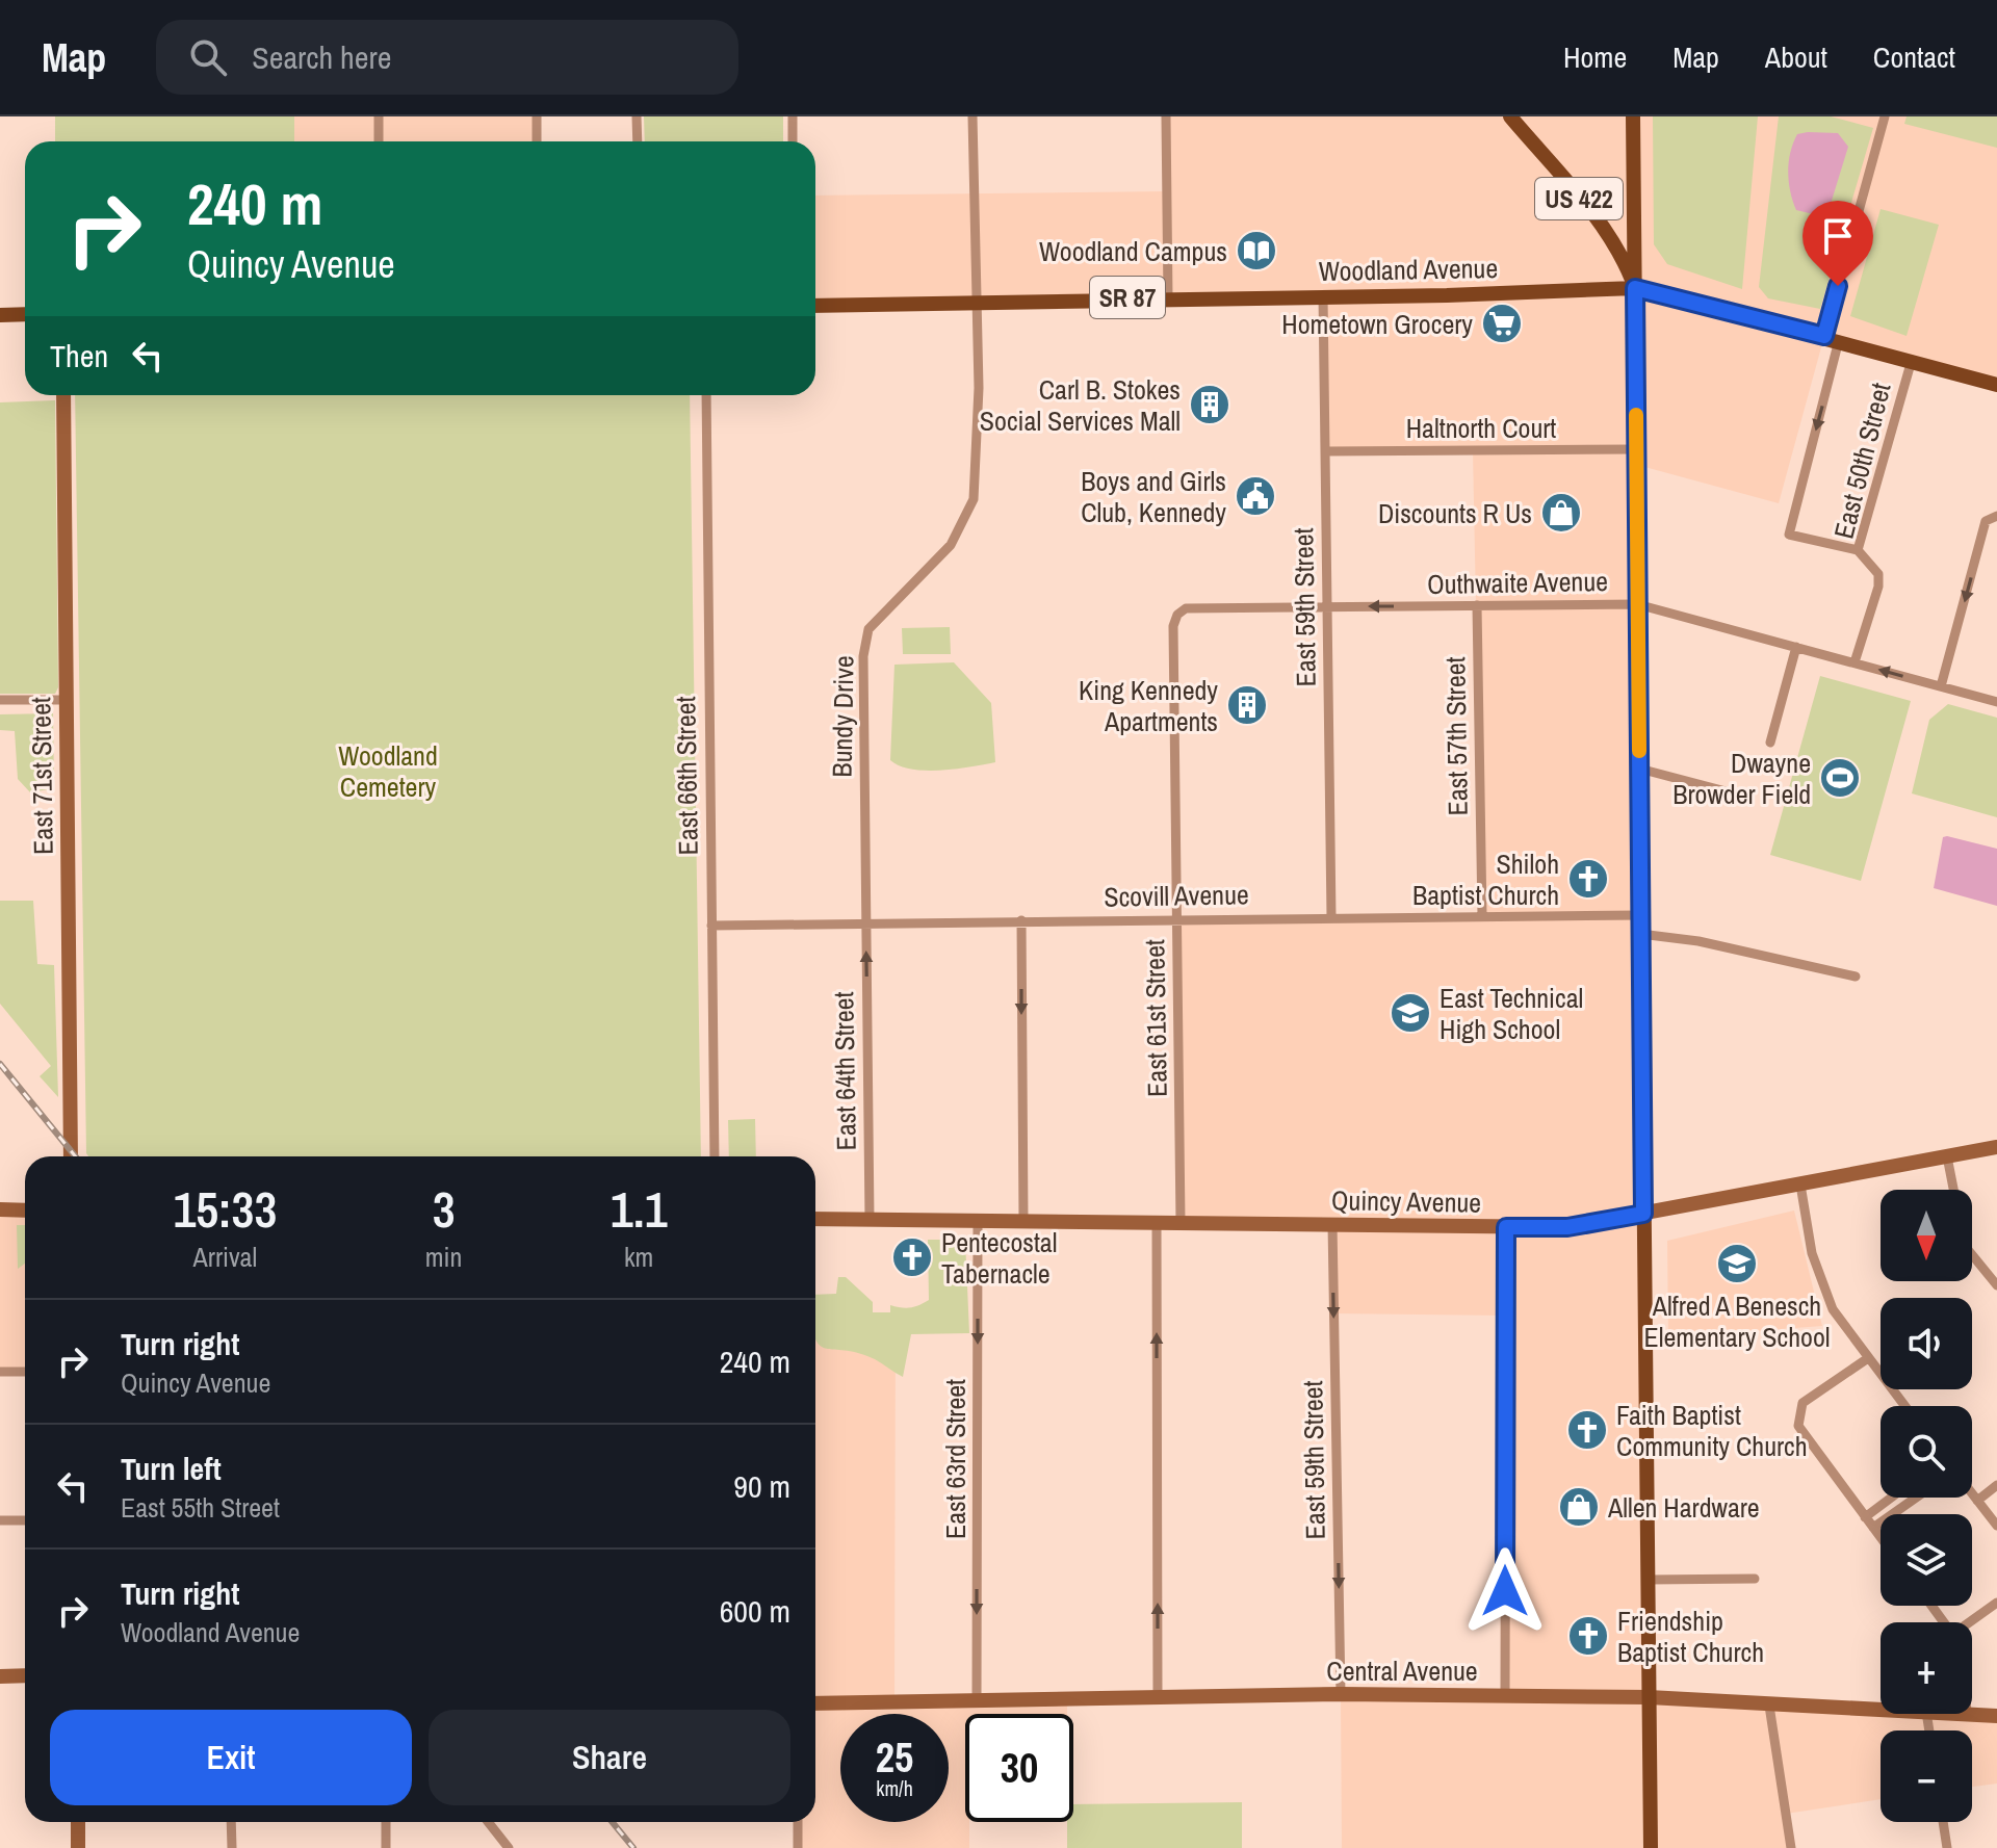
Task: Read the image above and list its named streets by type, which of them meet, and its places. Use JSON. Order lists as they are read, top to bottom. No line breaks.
{"streets":{"main road":["US 422","Woodland Avenue","SR 87"],"street":["Haltnorth Court","East 50th Street","Outhwaite Avenue","East 59th Street","Bundy Drive","East 57th Street","East 71st Street","East 66th Street","Scovill Avenue","East 61st Street","East 64th Street","Quincy Avenue","East 63rd Street","Central Avenue"]},"crossings":[["US 422","Woodland Avenue"],["Woodland Avenue","East 50th Street"],["Woodland Avenue","East 59th Street"],["Woodland Avenue","Bundy Drive"],["Haltnorth Court","East 59th Street"],["East 50th Street","Outhwaite Avenue"],["Outhwaite Avenue","East 59th Street"],["Outhwaite Avenue","East 57th Street"],["Outhwaite Avenue","East 61st Street"],["East 59th Street","Scovill Avenue"],["East 59th Street","Quincy Avenue"],["East 59th Street","Central Avenue"],["Bundy Drive","Scovill Avenue"],["Bundy Drive","East 64th Street"],["East 57th Street","Scovill Avenue"],["East 66th Street","Scovill Avenue"],["Scovill Avenue","East 61st Street"],["Scovill Avenue","East 64th Street"],["East 61st Street","Quincy Avenue"],["East 64th Street","Quincy Avenue"],["Quincy Avenue","East 63rd Street"],["East 63rd Street","Central Avenue"]],"one_way":["East 59th Street","East 64th Street","East 63rd Street"],"parks":["Woodland Cemetery"],"places":{"library":["Woodland Campus"],"supermarket":["Hometown Grocery"],"building":["Carl B. Stokes Social Services Mall","King Kennedy Apartments"],"public building":["Boys and Girls Club, Kennedy"],"shop":["Discounts R Us","Allen Hardware"],"sports":["Dwayne Browder Field"],"church":["Shiloh Baptist Church","Pentecostal Tabernacle","Faith Baptist Community Church","Friendship Baptist Church"],"school or university":["East Technical High School","Alfred A Benesch Elementary School"]},"north":"bottom","page":{"header":"Map","search":"Search here","nav":["Home","Map","About","Contact"],"turn":["240 m","Quincy Avenue"],"then":"Then","eta":["15:33","Arrival","3","min","1.1","km"],"map_buttons":["+","−"],"list":[{"name":"Turn right","note":"Quincy Avenue","value":"240 m"},{"name":"Turn left","note":"East 55th Street","value":"90 m"},{"name":"Turn right","note":"Woodland Avenue","value":"600 m"}],"buttons":["Exit","Share"],"speed":"25 km/h","limit":"30"}}
